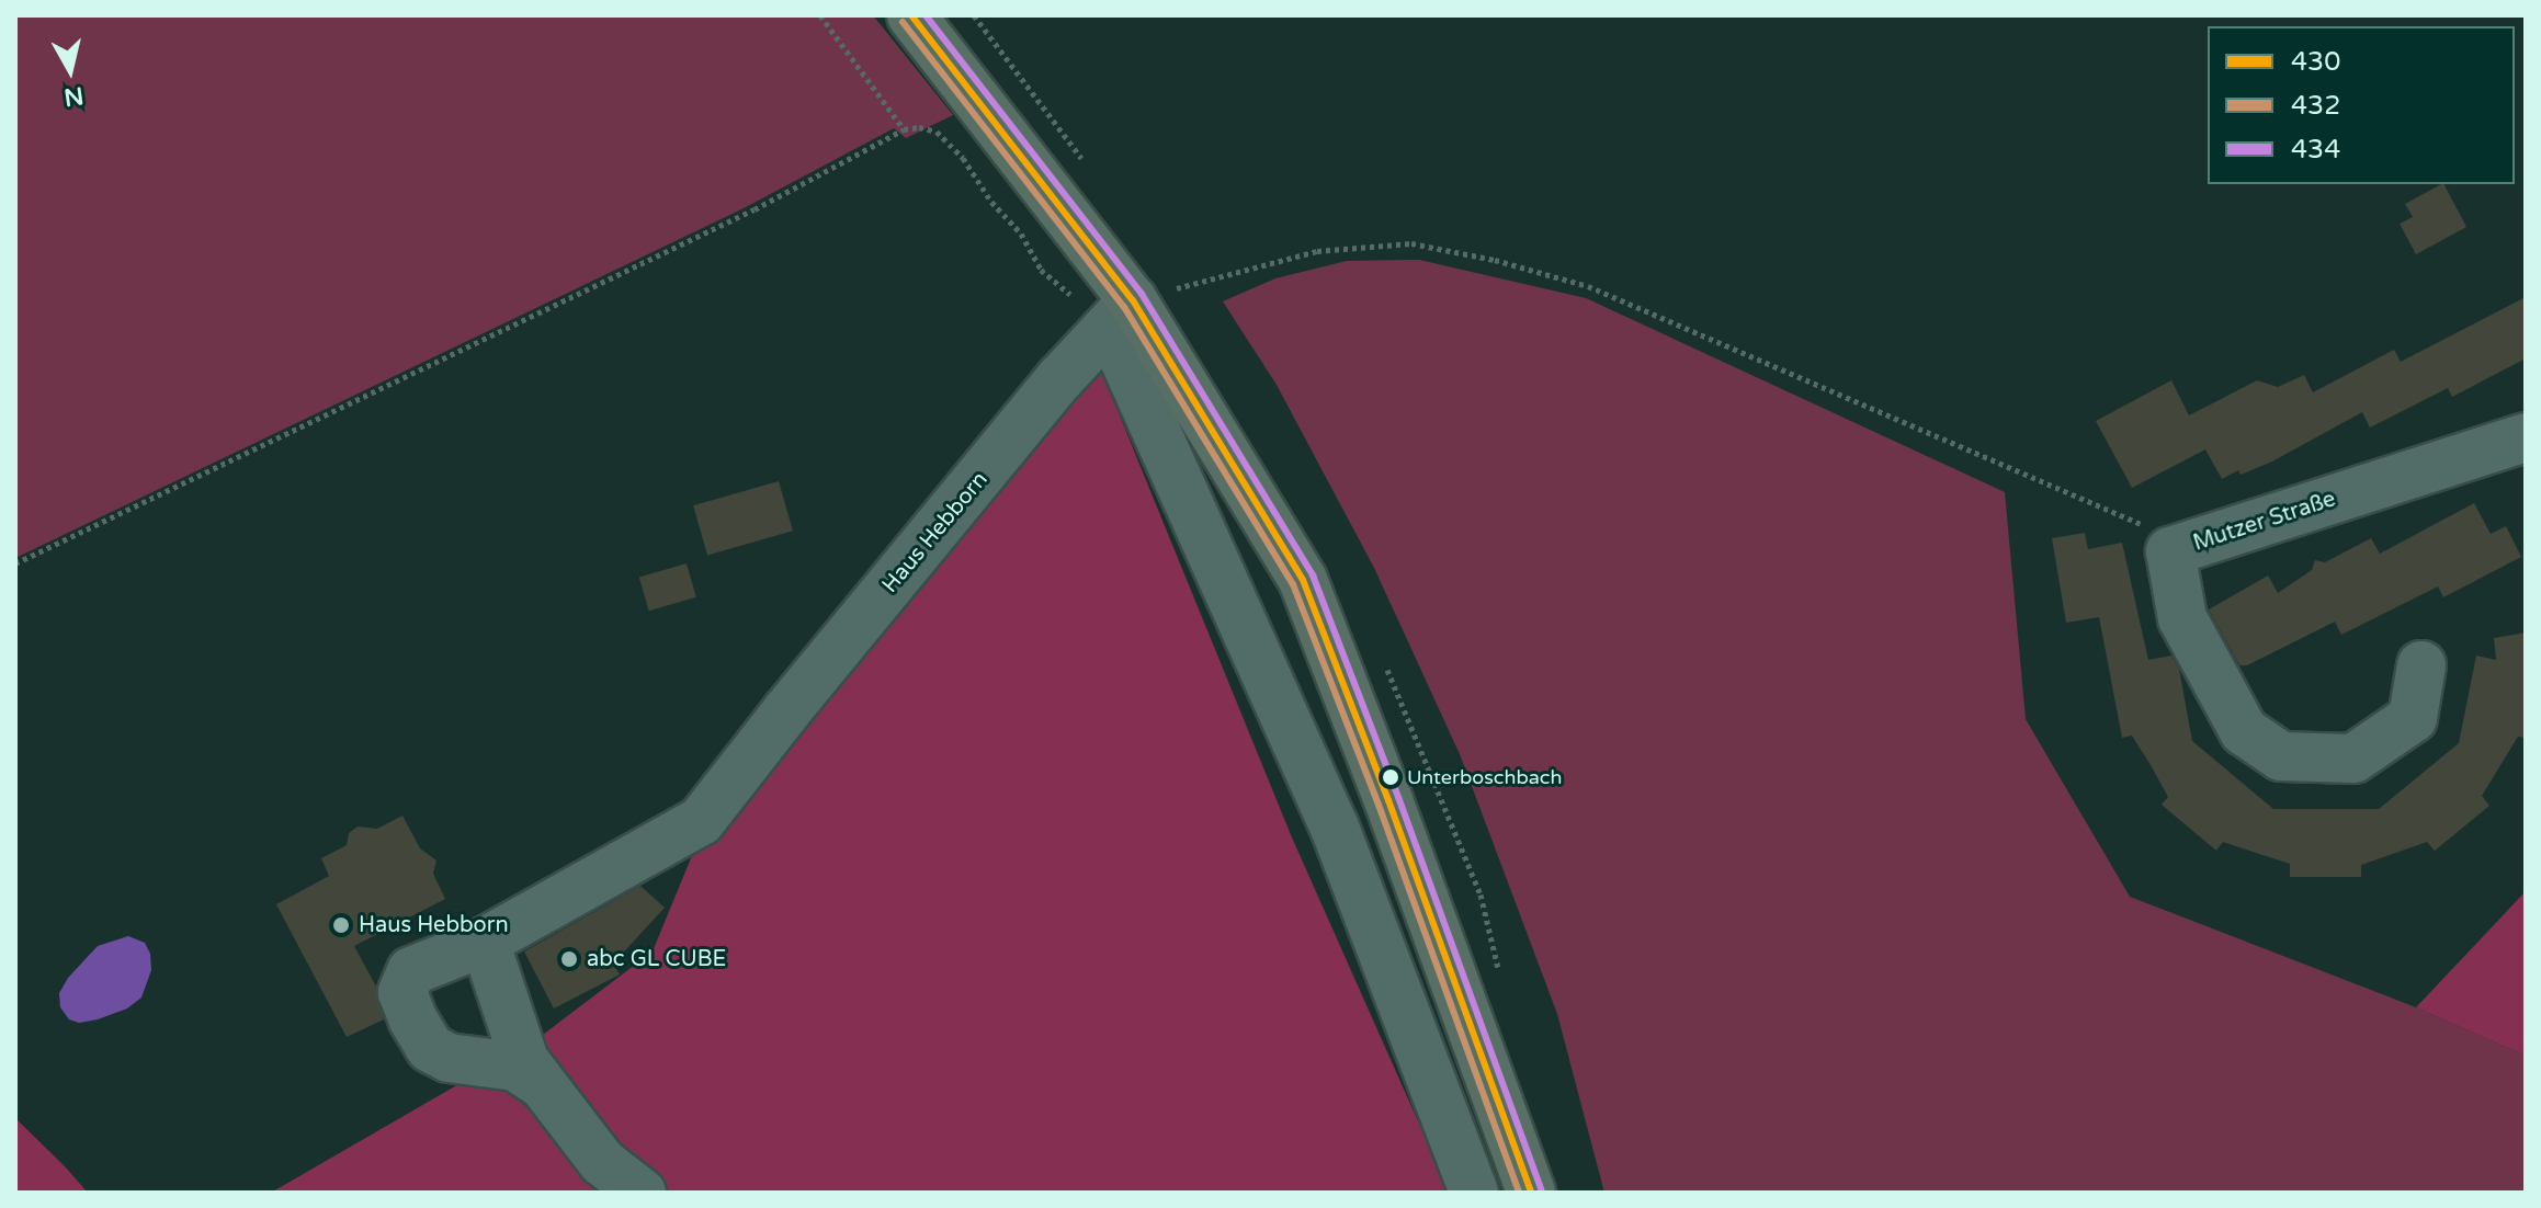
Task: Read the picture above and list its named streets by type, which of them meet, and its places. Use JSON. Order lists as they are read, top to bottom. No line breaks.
{"streets":{"street":["Mutzer Straße","Haus Hebborn"]},"places":["Unterboschbach","Haus Hebborn","abc GL CUBE"],"lines":["transit line 430","transit line 434","transit line 432"],"legend":["430","432","434"],"north":"bottom"}
